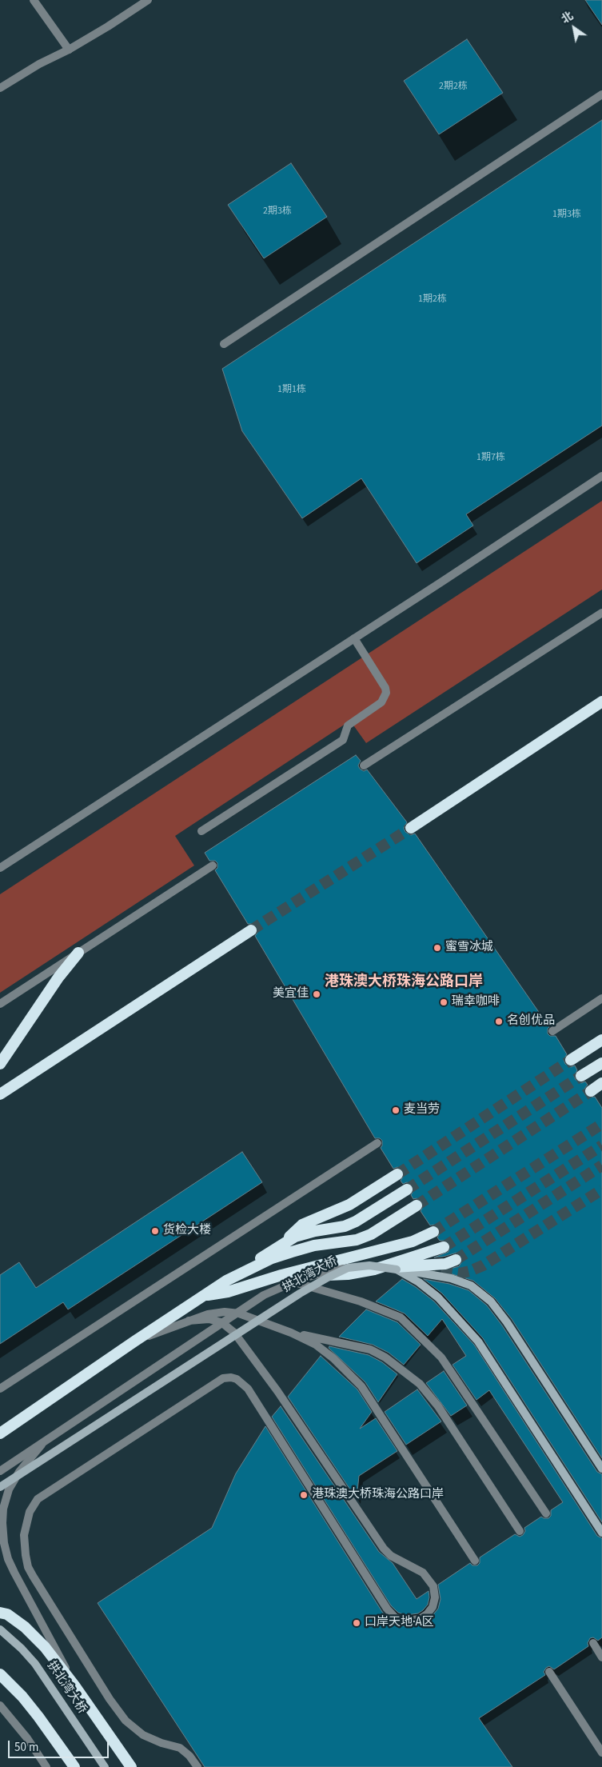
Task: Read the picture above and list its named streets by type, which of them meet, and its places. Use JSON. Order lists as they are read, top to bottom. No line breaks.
{"streets":{"main road":["拱北湾大桥"]},"districts":["港珠澳大桥珠海公路口岸"],"places":["蜜雪冰城","美宜佳","瑞幸咖啡","名创优品","麦当劳","货检大楼","港珠澳大桥珠海公路口岸","口岸天地·A区"],"house_numbers":["2期2栋","2期3栋","1期3栋","1期2栋","1期1栋","1期7栋"],"scale_bar":"50 m","north":"top left"}
